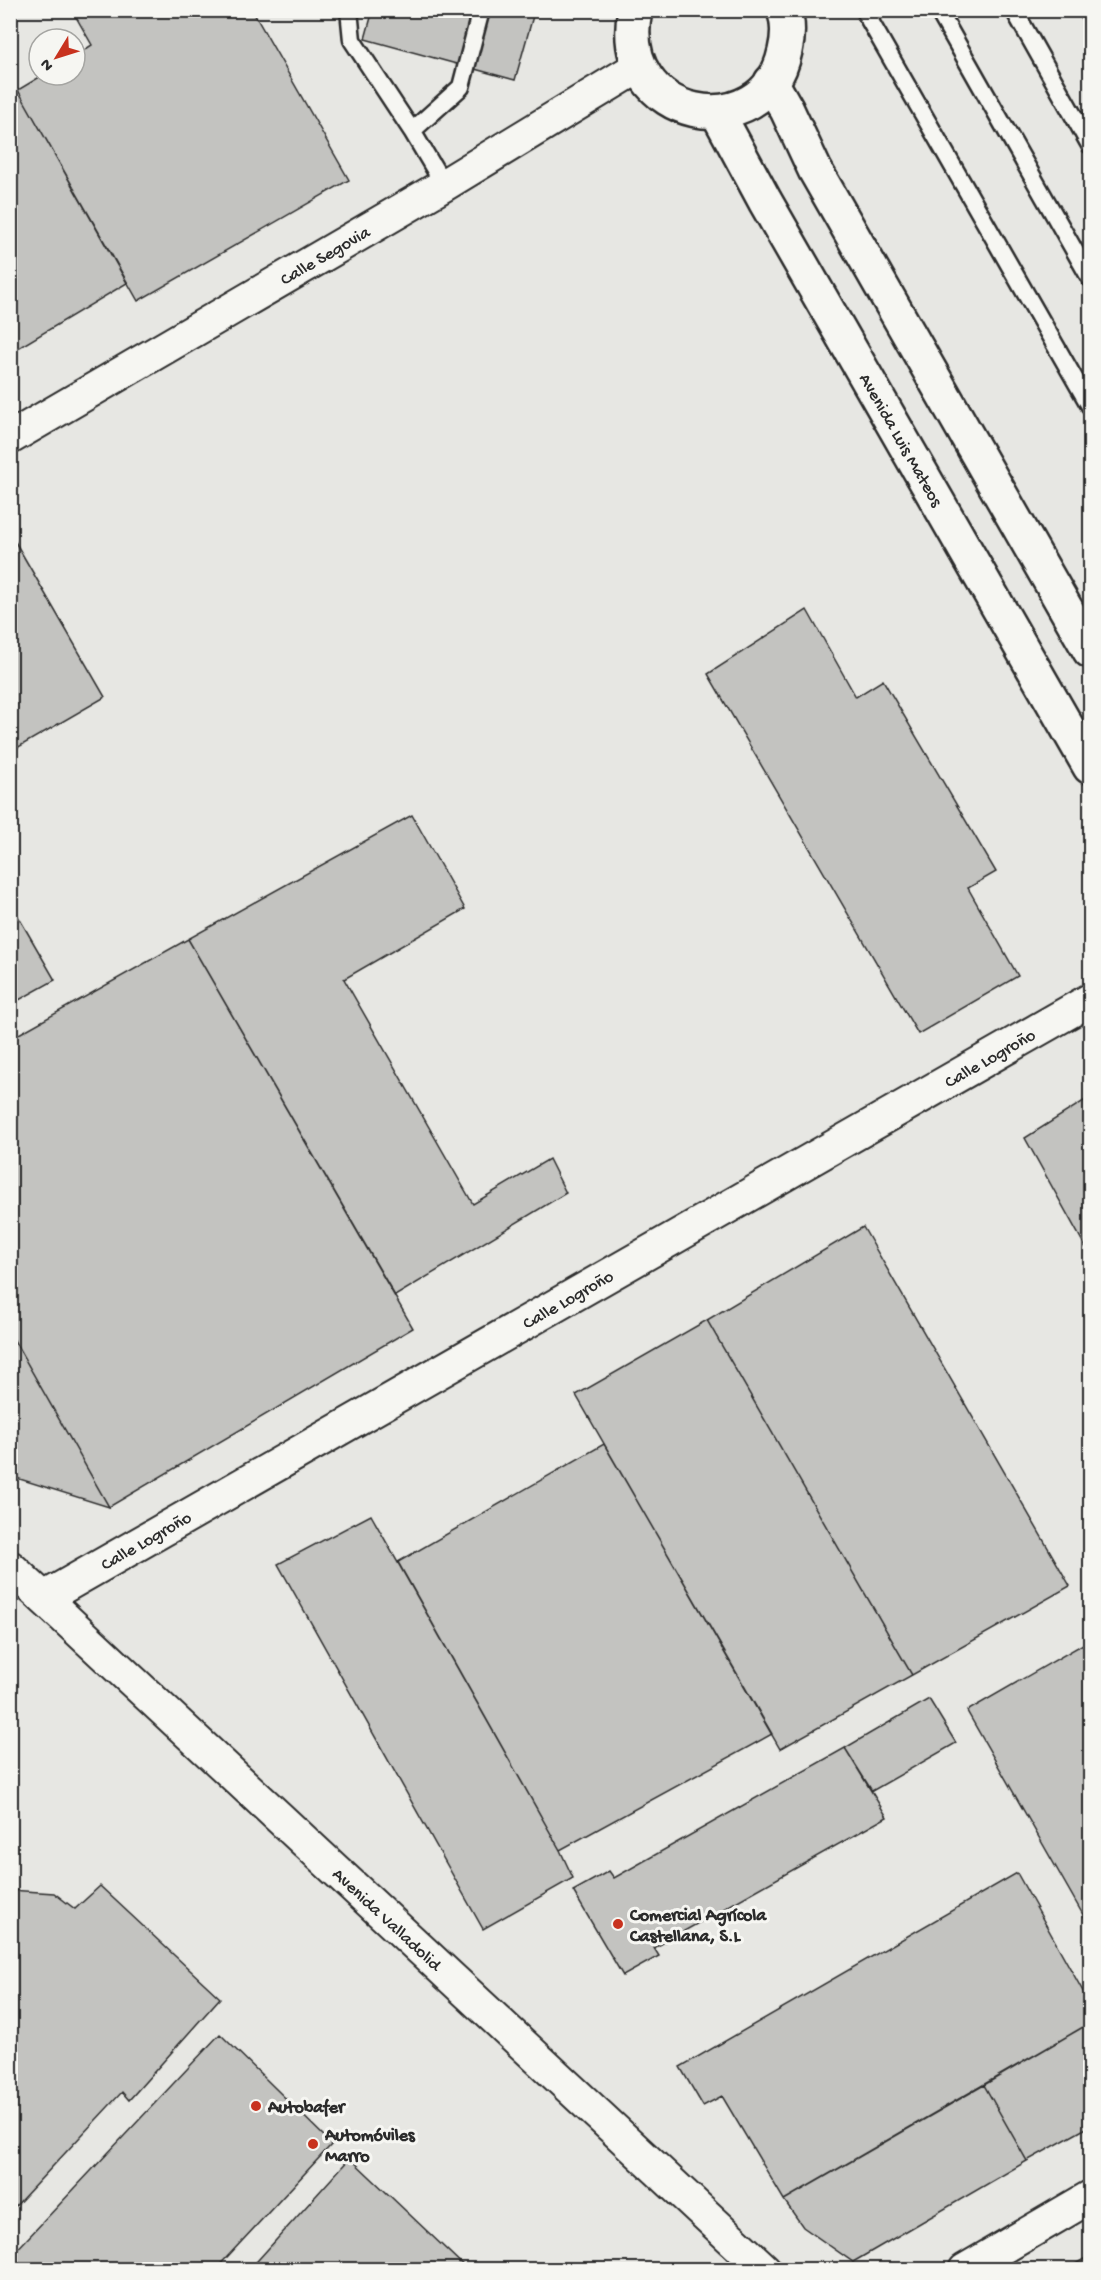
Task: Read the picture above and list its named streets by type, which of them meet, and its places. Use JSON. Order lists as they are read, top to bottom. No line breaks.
{"streets":{"highway":["Avenida Luis Mateos"],"street":["Calle Segovia","Calle Logroño","Avenida Valladolid"]},"crossings":[["Calle Logroño","Avenida Valladolid"]],"places":["Comercial Agrícola Castellana, S.L","Autobafer","Automóviles Marro"],"north":"bottom left"}
